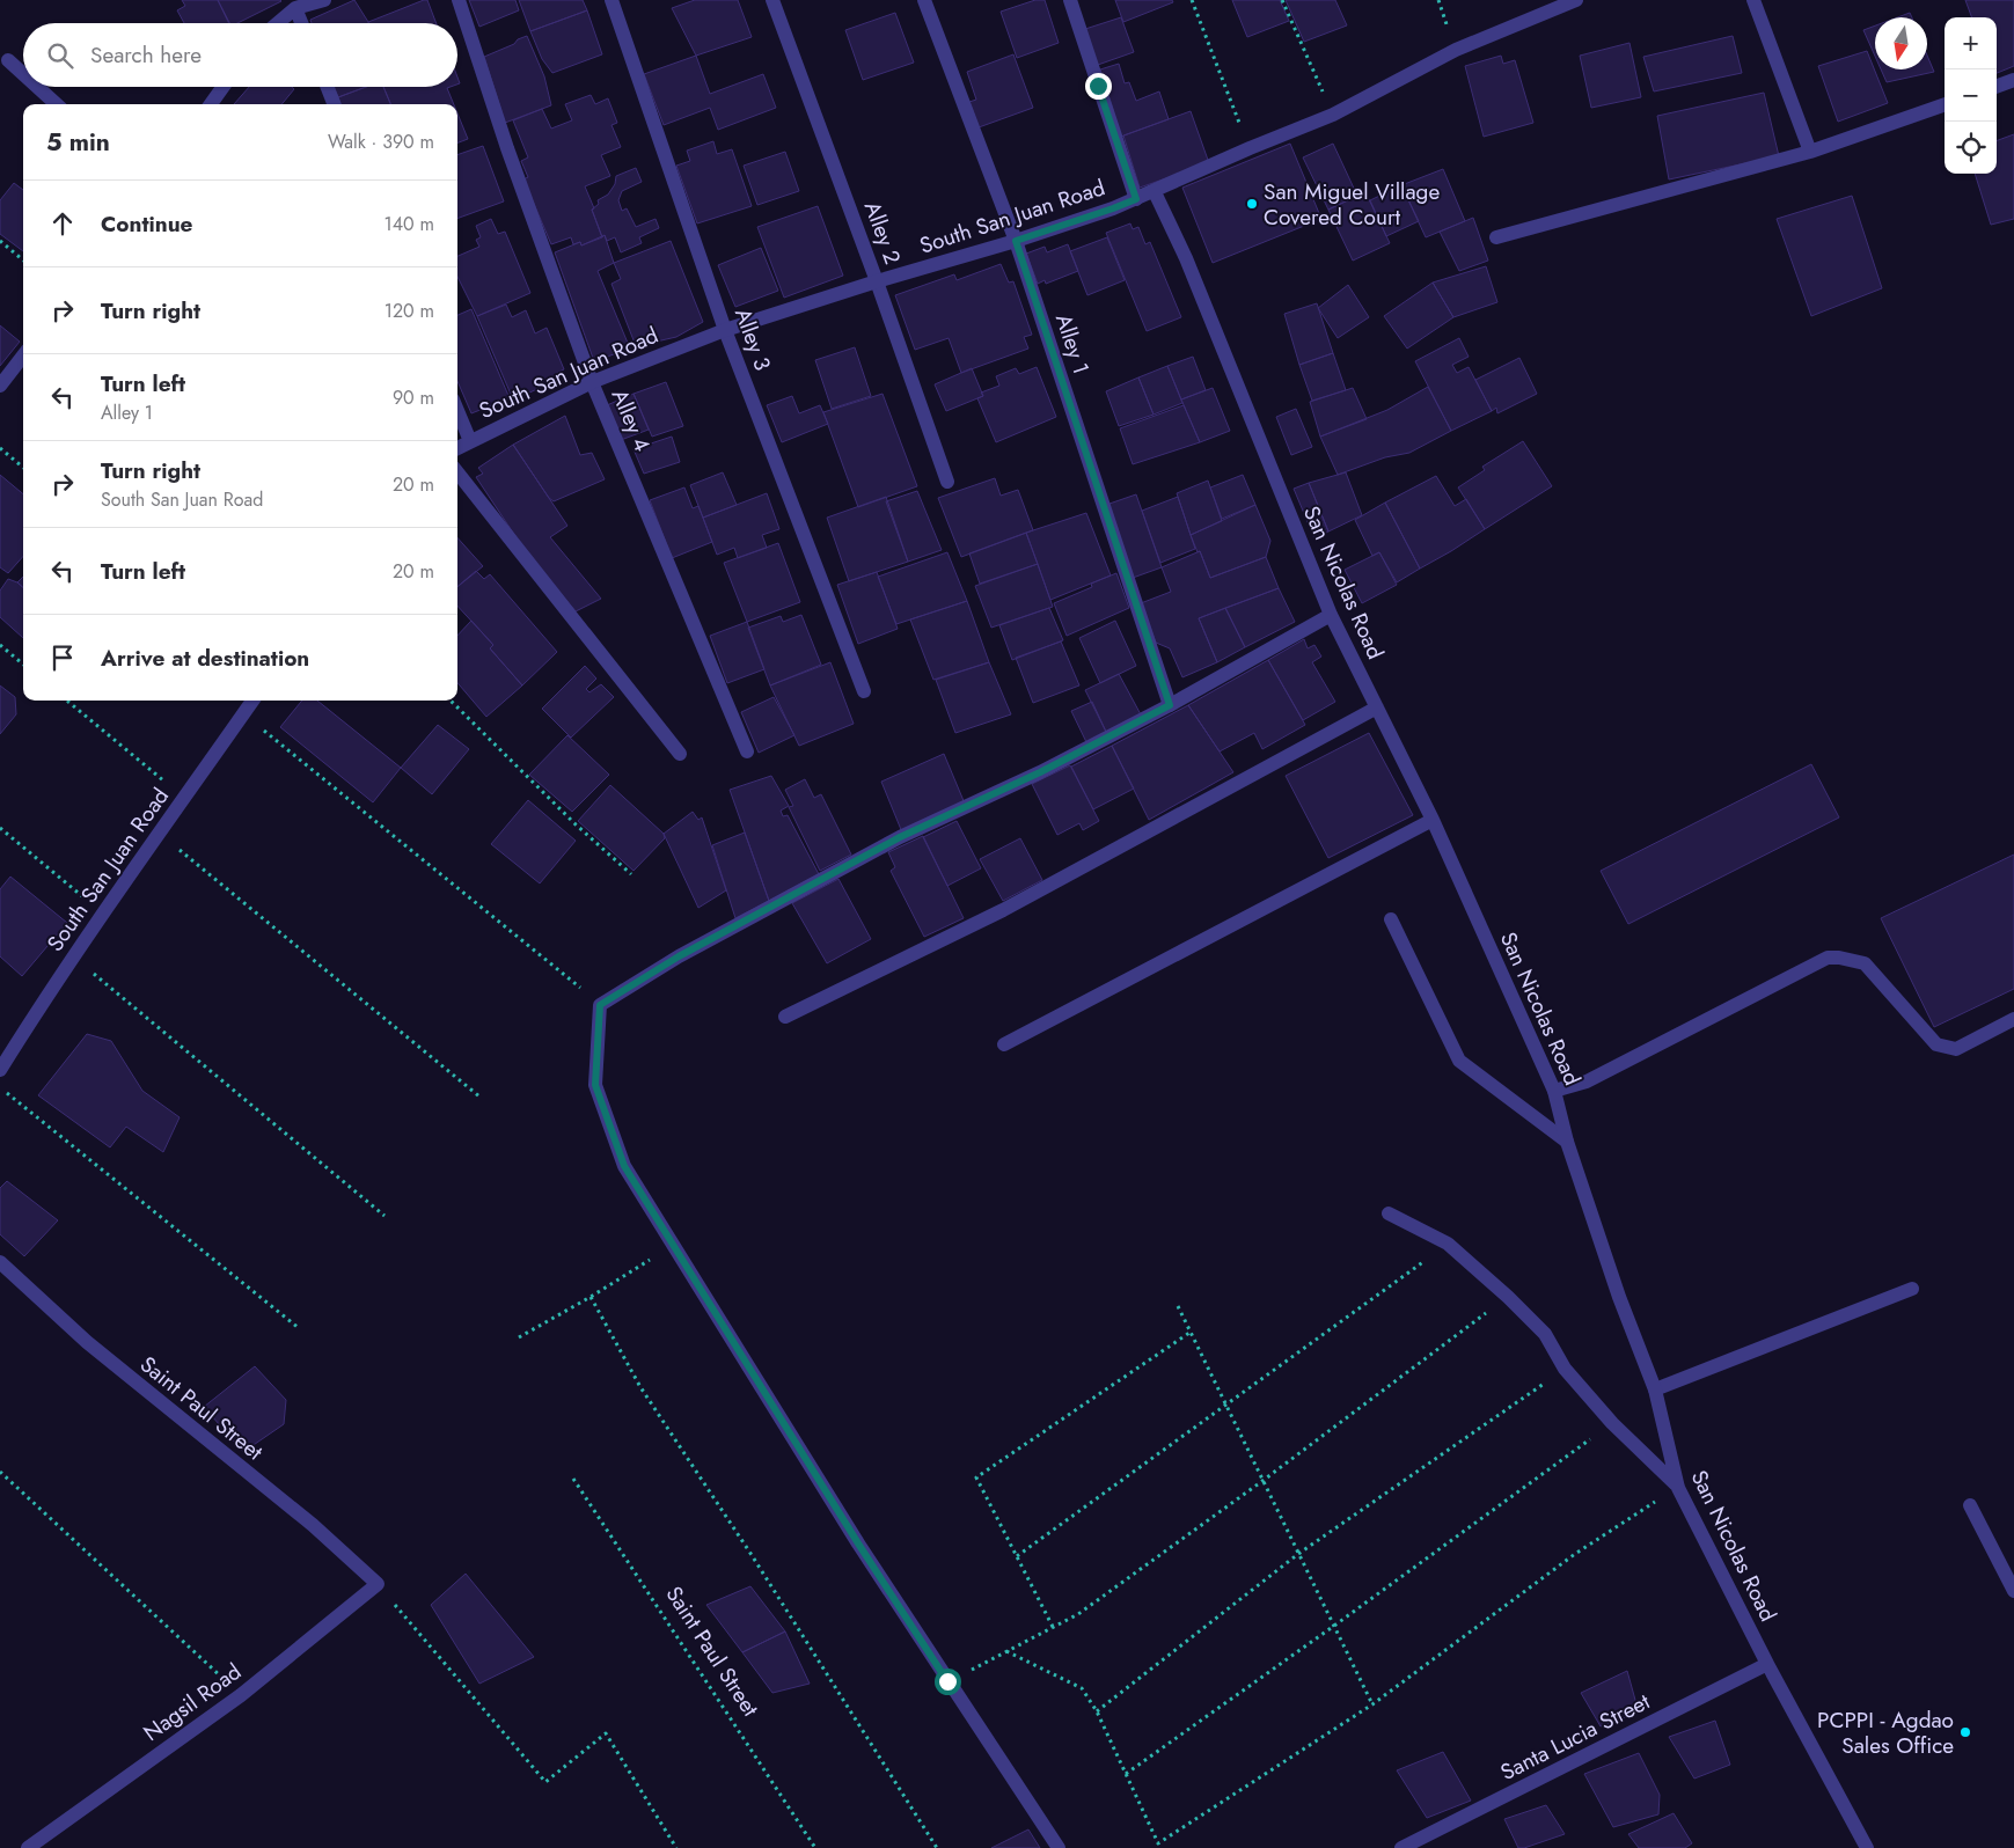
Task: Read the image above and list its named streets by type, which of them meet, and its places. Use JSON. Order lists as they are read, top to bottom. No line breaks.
{"streets":{"street":["South San Juan Road","Alley 2","Alley 3","Alley 1","Alley 4","San Nicolas Road","Saint Paul Street","Nagsil Road","Santa Lucia Street"]},"crossings":[["South San Juan Road","Alley 2"],["South San Juan Road","Alley 3"],["South San Juan Road","Alley 1"],["South San Juan Road","Alley 4"],["South San Juan Road","San Nicolas Road"],["San Nicolas Road","Santa Lucia Street"],["Saint Paul Street","Nagsil Road"]],"places":["San Miguel Village Covered Court","PCPPI - Agdao Sales Office"],"north":"bottom","page":{"map_buttons":["+","−"],"search":"Search here","heading":["5 min","Walk · 390 m"],"list":[["Continue","140 m"],["Turn right","120 m"],["Turn left","Alley 1","90 m"],["Turn right","South San Juan Road","20 m"],["Turn left","20 m"],"Arrive at destination"]}}
